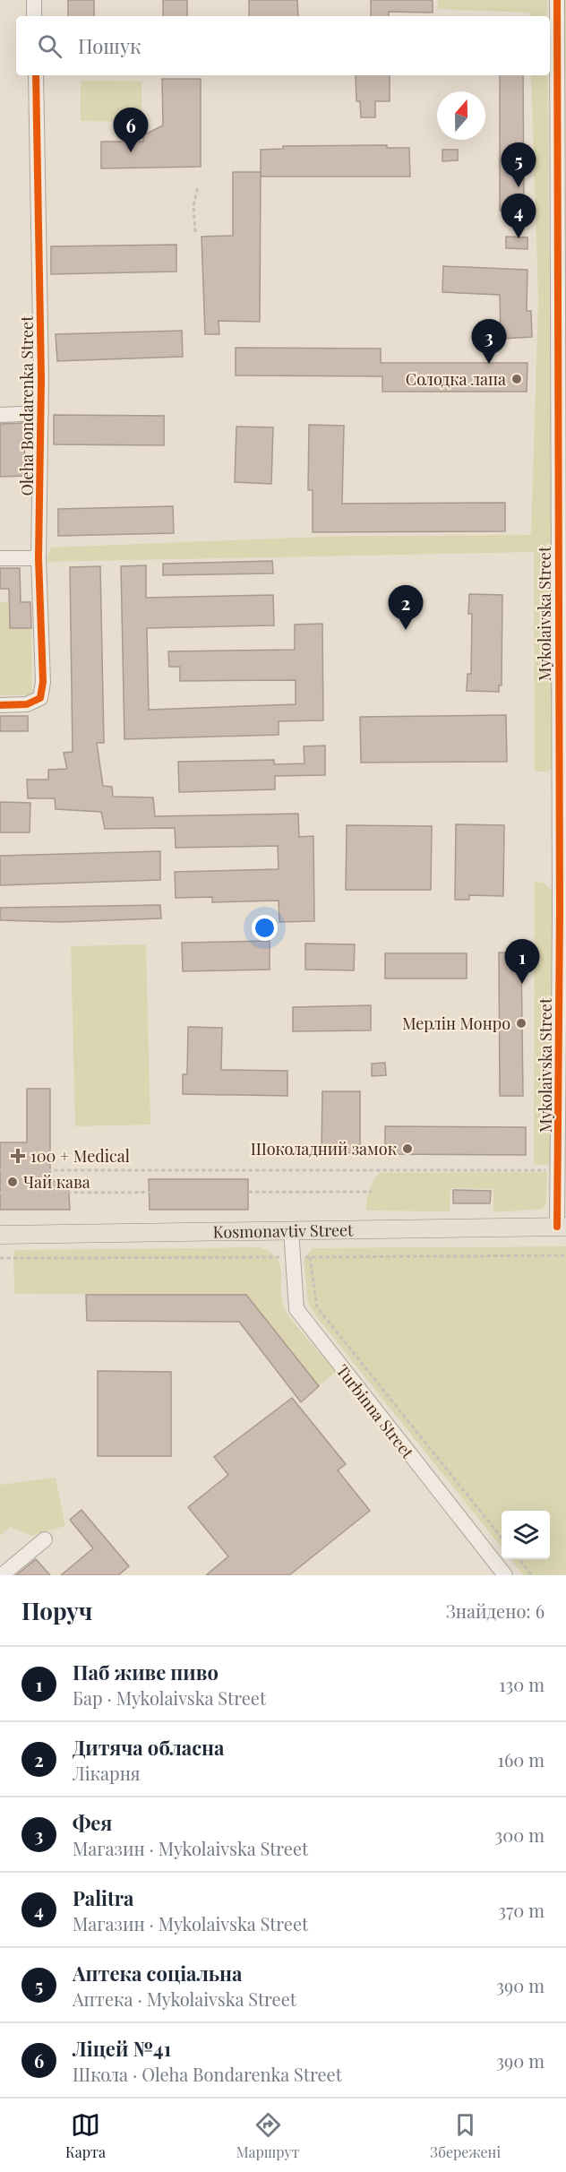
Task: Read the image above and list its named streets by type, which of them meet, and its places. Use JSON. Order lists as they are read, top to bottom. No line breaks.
{"streets":{"main road":["Kosmonavtiv Street"],"street":["Oleha Bondarenka Street","Mykolaivska Street","Turbinna Street"]},"crossings":[["Mykolaivska Street","Kosmonavtiv Street"],["Kosmonavtiv Street","Turbinna Street"]],"places":{"other":["Солодка лапа","Мерлін Монро","Шоколадний замок","Чай кава"],"health":["100 + Medical"]},"north":"top","page":{"search":"Пошук","pins":["6","5","4","3","2","1"],"heading":["Поруч","Знайдено: 6"],"list":[{"mark":"1","name":"Паб живе пиво","note":"Бар · Mykolaivska Street","value":"130 m"},{"mark":"2","name":"Дитяча обласна","note":"Лікарня","value":"160 m"},{"mark":"3","name":"Фея","note":"Магазин · Mykolaivska Street","value":"300 m"},{"mark":"4","name":"Palitra","note":"Магазин · Mykolaivska Street","value":"370 m"},{"mark":"5","name":"Аптека соціальна","note":"Аптека · Mykolaivska Street","value":"390 m"},{"mark":"6","name":"Ліцей №41","note":"Школа · Oleha Bondarenka Street","value":"390 m"}],"nav":["Карта","Маршрут","Збережені"]}}
